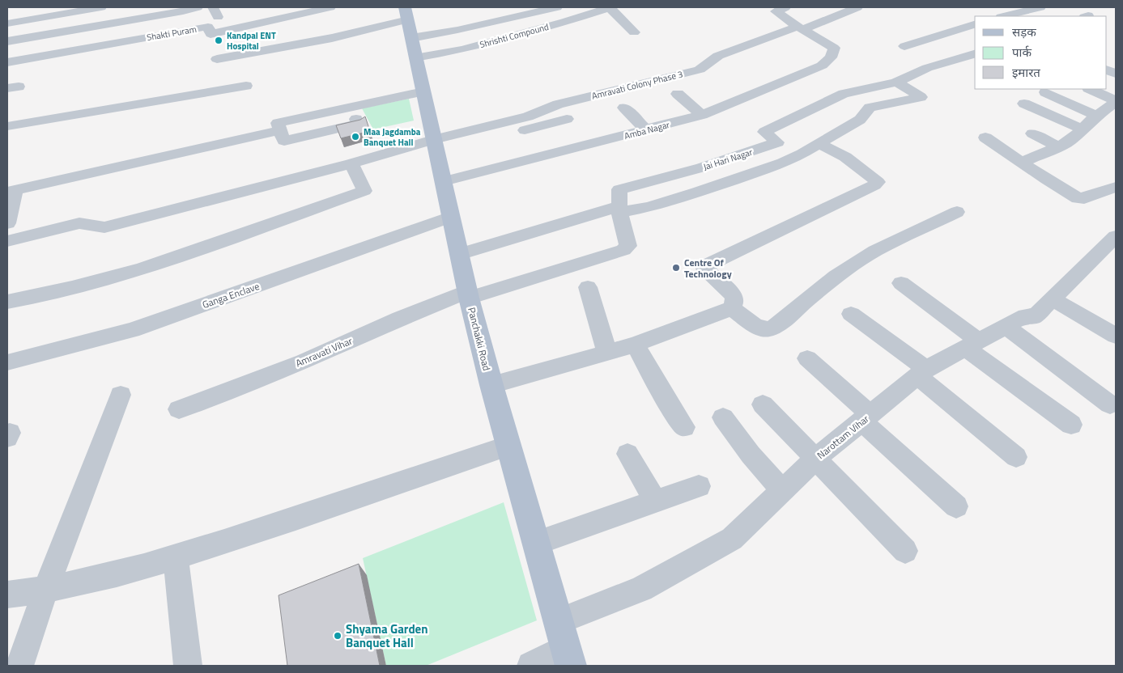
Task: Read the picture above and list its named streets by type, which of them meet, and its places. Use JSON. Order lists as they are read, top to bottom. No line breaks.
{"streets":{"main road":["Panchakki Road"],"street":["Shakti Puram","Shrishti Compound","Amravati Colony Phase 3","Amba Nagar","Jai Hari Nagar","Ganga Enclave","Amravati Vihar","Narottam Vihar"]},"crossings":[["Shrishti Compound","Panchakki Road"],["Amravati Colony Phase 3","Amba Nagar"],["Amravati Colony Phase 3","Panchakki Road"],["Amba Nagar","Panchakki Road"],["Jai Hari Nagar","Amravati Vihar"],["Ganga Enclave","Panchakki Road"],["Panchakki Road","Amravati Vihar"],["Panchakki Road","Narottam Vihar"]],"places":["Kandpal ENT Hospital","Maa Jagdamba Banquet Hall","Centre Of Technology","Shyama Garden Banquet Hall"],"legend":["सड़क","पार्क","इमारत"]}
